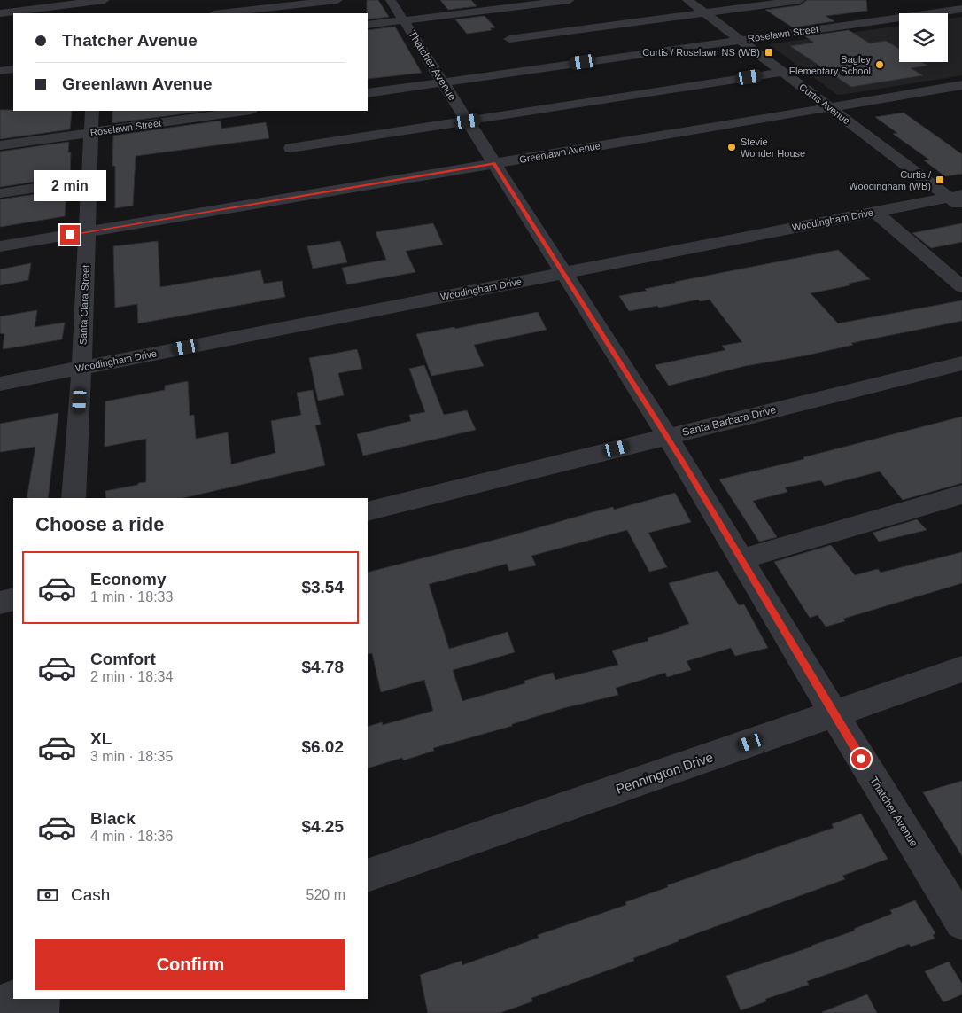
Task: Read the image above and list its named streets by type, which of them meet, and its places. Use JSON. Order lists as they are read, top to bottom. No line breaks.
{"streets":{"street":["Roselawn Street","Thatcher Avenue","Curtis Avenue","Greenlawn Avenue","Woodingham Drive","Santa Clara Street","Santa Barbara Drive","Pennington Drive"]},"crossings":[["Roselawn Street","Thatcher Avenue"],["Roselawn Street","Curtis Avenue"],["Roselawn Street","Santa Clara Street"],["Thatcher Avenue","Greenlawn Avenue"],["Thatcher Avenue","Woodingham Drive"],["Thatcher Avenue","Santa Barbara Drive"],["Thatcher Avenue","Pennington Drive"],["Curtis Avenue","Greenlawn Avenue"],["Curtis Avenue","Woodingham Drive"],["Greenlawn Avenue","Santa Clara Street"],["Woodingham Drive","Santa Clara Street"]],"places":{"transit":["Curtis / Roselawn NS (WB)","Curtis / Woodingham (WB)"],"other":["Bagley Elementary School","Stevie Wonder House"]},"page":{"banner":["Thatcher Avenue","Greenlawn Avenue"],"bubble":"2 min","heading":"Choose a ride","list":[{"name":"Economy","note":"1 min · 18:33","value":"$3.54"},{"name":"Comfort","note":"2 min · 18:34","value":"$4.78"},{"name":"XL","note":"3 min · 18:35","value":"$6.02"},{"name":"Black","note":"4 min · 18:36","value":"$4.25"}],"pay":["Cash","520 m"],"buttons":"Confirm"}}
